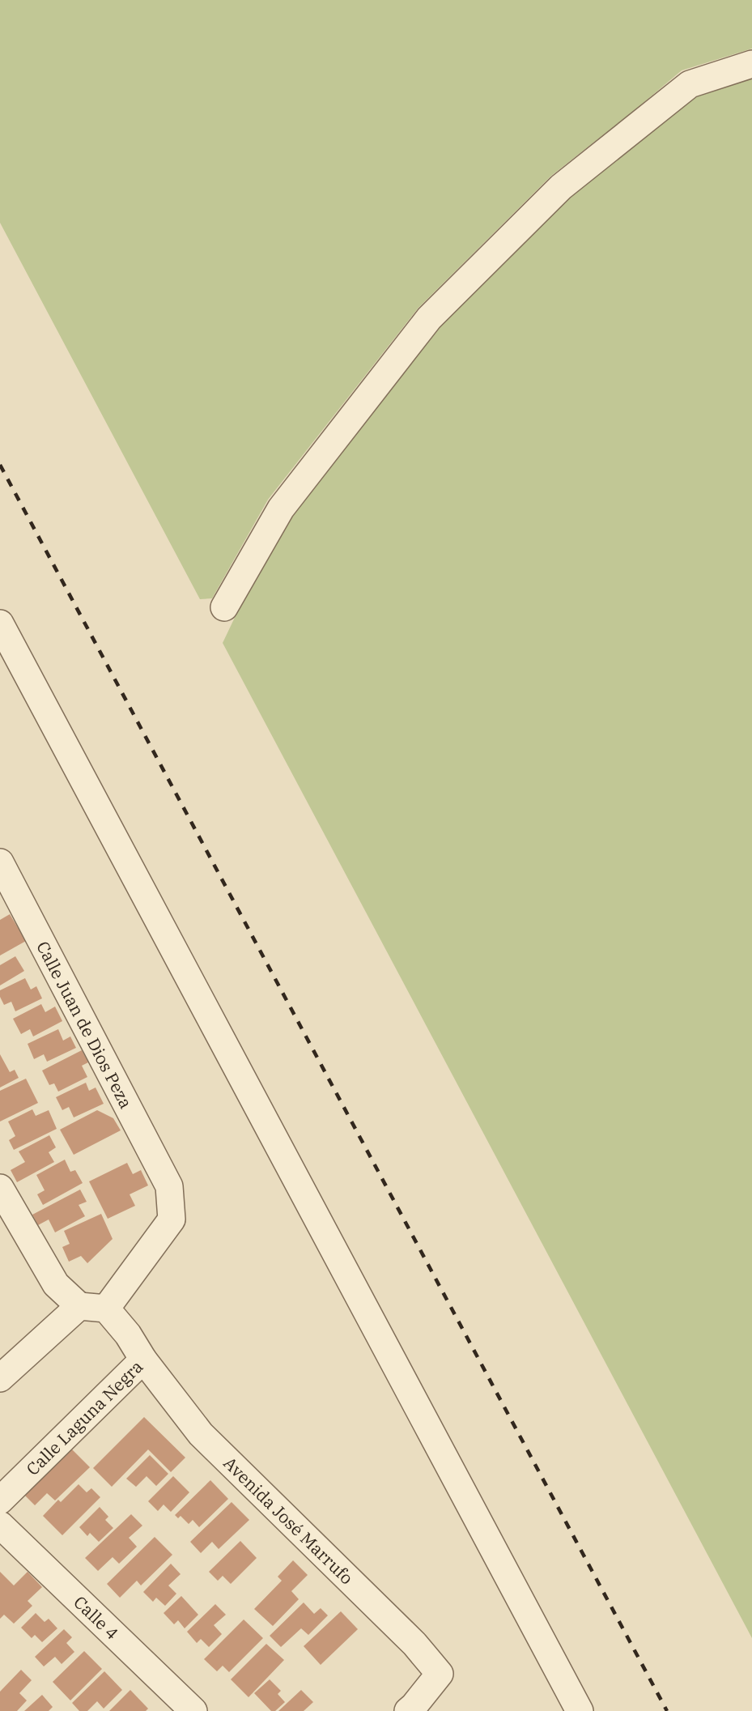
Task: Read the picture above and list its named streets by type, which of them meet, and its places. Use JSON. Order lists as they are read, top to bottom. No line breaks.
{"streets":{"street":["Calle Juan de Dios Peza","Calle Laguna Negra","Avenida José Marrufo","Calle 4"]},"crossings":[["Calle Juan de Dios Peza","Calle Laguna Negra"],["Calle Laguna Negra","Avenida José Marrufo"]]}
